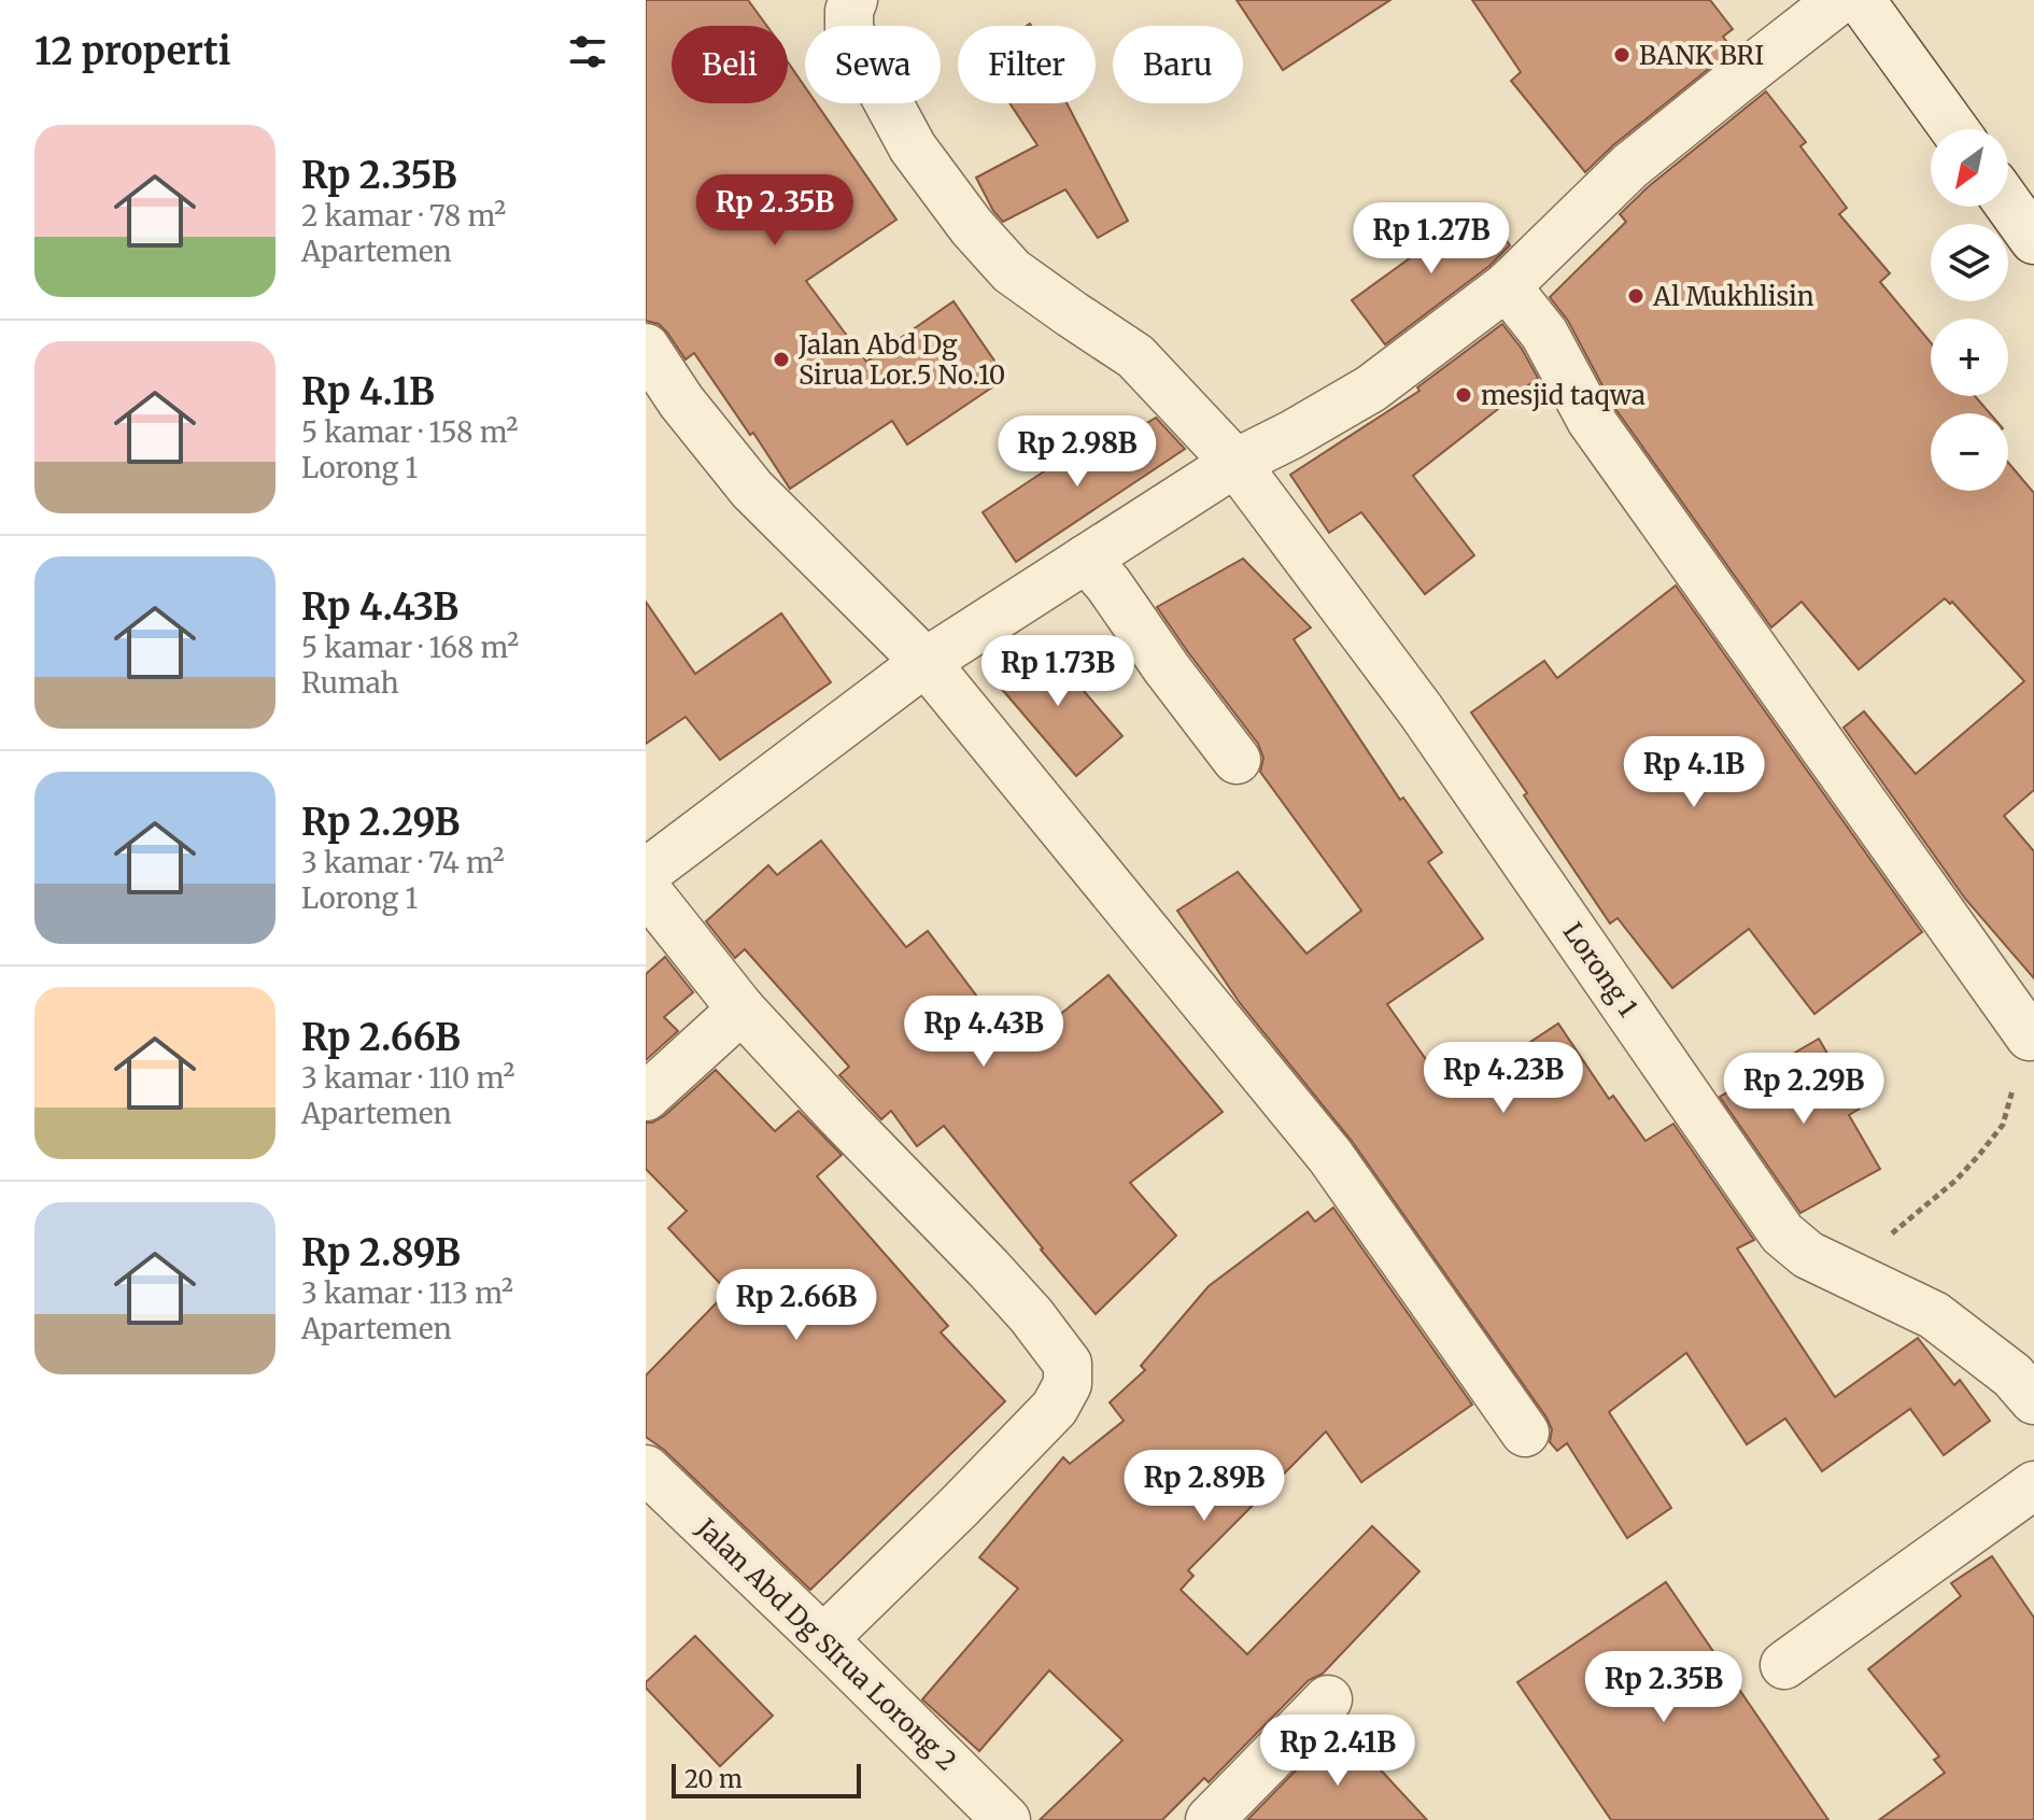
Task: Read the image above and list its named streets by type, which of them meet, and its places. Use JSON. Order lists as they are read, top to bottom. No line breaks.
{"streets":{"street":["Lorong 1","Jalan Abd Dg SIrua Lorong 2"]},"places":["BANK BRI","Al Mukhlisin","Jalan Abd Dg Sirua Lor.5 No.10","mesjid taqwa"],"scale_bar":"20 m","north":"bottom left","page":{"heading":"12 properti","chip":["Beli","Sewa","Filter","Baru"],"list":[{"name":"Rp 2.35B","note":"2 kamar · 78 m² · Apartemen"},{"name":"Rp 4.1B","note":"5 kamar · 158 m² · Lorong 1"},{"name":"Rp 4.43B","note":"5 kamar · 168 m² · Rumah"},{"name":"Rp 2.29B","note":"3 kamar · 74 m² · Lorong 1"},{"name":"Rp 2.66B","note":"3 kamar · 110 m² · Apartemen"},{"name":"Rp 2.89B","note":"3 kamar · 113 m² · Apartemen"}],"map_buttons":["+","−"],"price":["Rp 2.35B","Rp 1.27B","Rp 2.98B","Rp 1.73B","Rp 4.1B","Rp 4.43B","Rp 4.23B","Rp 2.29B","Rp 2.66B","Rp 2.89B","Rp 2.35B","Rp 2.41B"],"scale":"20 m"}}
